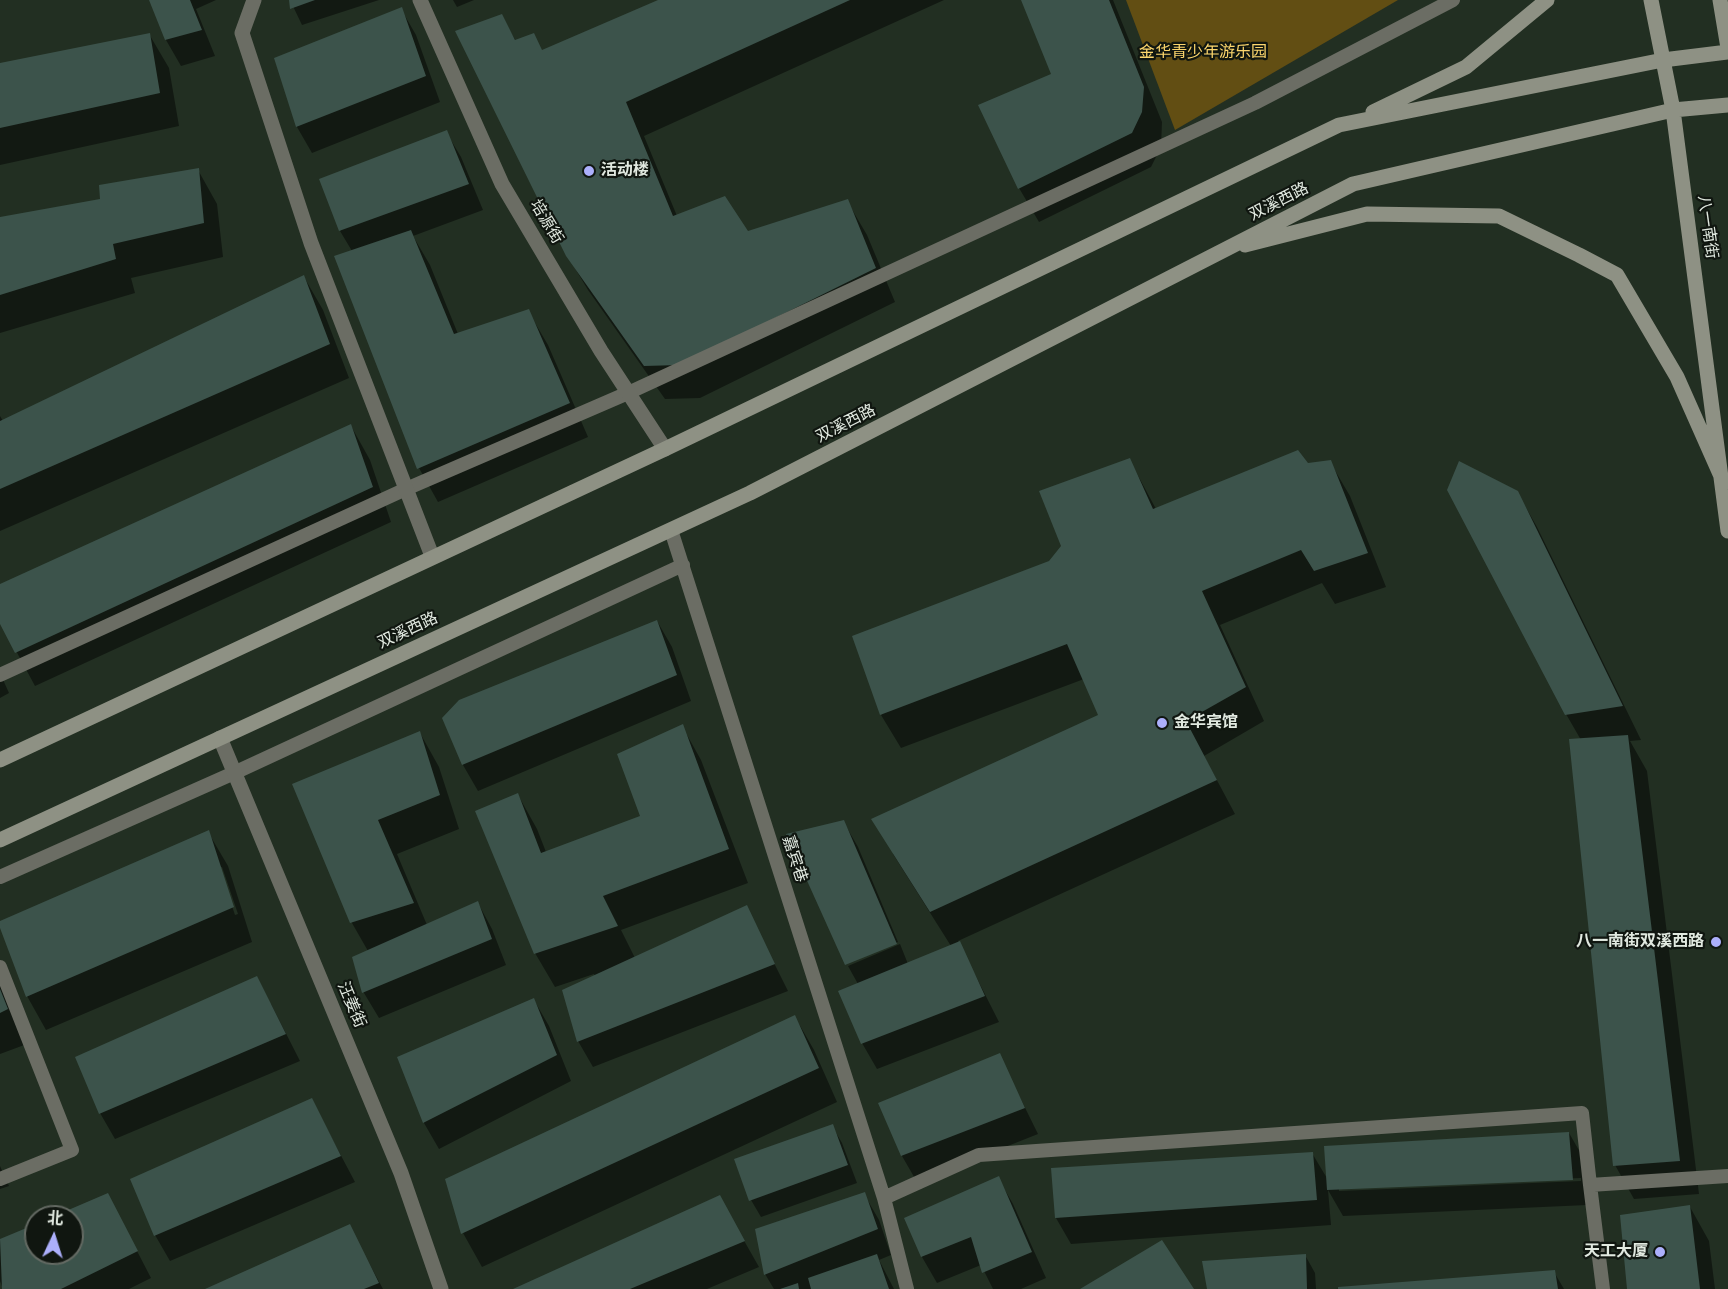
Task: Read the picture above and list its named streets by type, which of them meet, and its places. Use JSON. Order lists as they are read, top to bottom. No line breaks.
{"streets":{"main road":["双溪西路","八一南街"],"street":["培源街","汪姜街"],"lane":["嘉宾巷"]},"crossings":[["双溪西路","八一南街"],["双溪西路","嘉宾巷"],["双溪西路","汪姜街"]],"parks":["金华青少年游乐园"],"places":["活动楼","金华宾馆","八一南街双溪西路","天工大厦"],"north":"top"}
